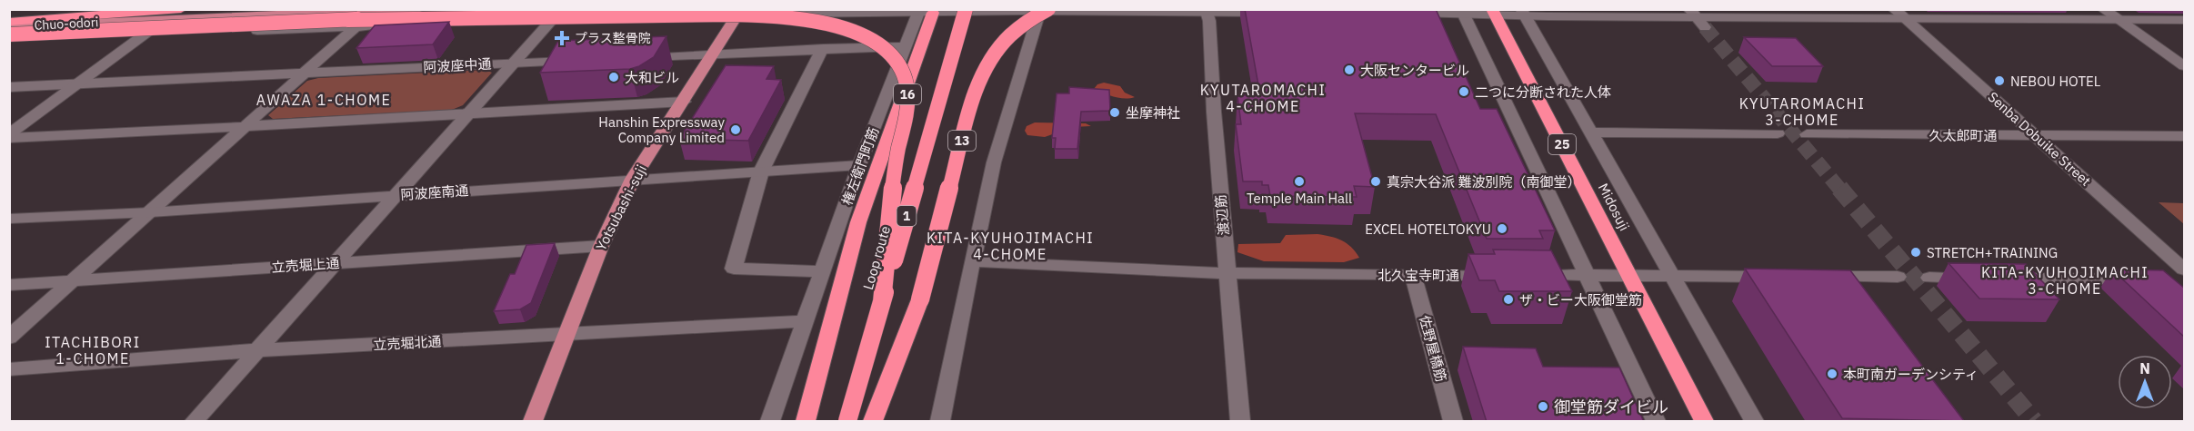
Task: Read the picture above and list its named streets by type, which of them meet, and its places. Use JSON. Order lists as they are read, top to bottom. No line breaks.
{"streets":{"highway":["16","13","25","Midosuji","1","Loop route"],"main road":["Chuo-odori","Yotsubashi-suji"],"street":["阿波座中通","久太郎町通","Senba Dobuike Street","権左衛門町筋","阿波座南通","渡辺筋","立売堀上通","北久宝寺町通","立売堀北通","佐野屋橋筋"]},"crossings":[["16","Loop route"],["久太郎町通","Senba Dobuike Street"],["権左衛門町筋","阿波座南通"],["権左衛門町筋","立売堀北通"],["阿波座南通","Yotsubashi-suji"],["Yotsubashi-suji","立売堀上通"],["Yotsubashi-suji","立売堀北通"],["渡辺筋","北久宝寺町通"],["北久宝寺町通","佐野屋橋筋"]],"districts":["KYUTAROMACHI 4-CHOME","AWAZA 1-CHOME","KYUTAROMACHI 3-CHOME","KITA-KYUHOJIMACHI 4-CHOME","KITA-KYUHOJIMACHI 3-CHOME","ITACHIBORI 1-CHOME"],"places":{"health":["プラス整骨院"],"other":["大阪センタービル","大和ビル","NEBOU HOTEL","二つに分断された人体","坐摩神社","Hanshin Expressway Company Limited","Temple Main Hall","真宗大谷派 難波別院（南御堂）","EXCEL HOTELTOKYU","STRETCH+TRAINING","ザ・ビー大阪御堂筋","本町南ガーデンシティ","御堂筋ダイビル"]},"north":"top"}
